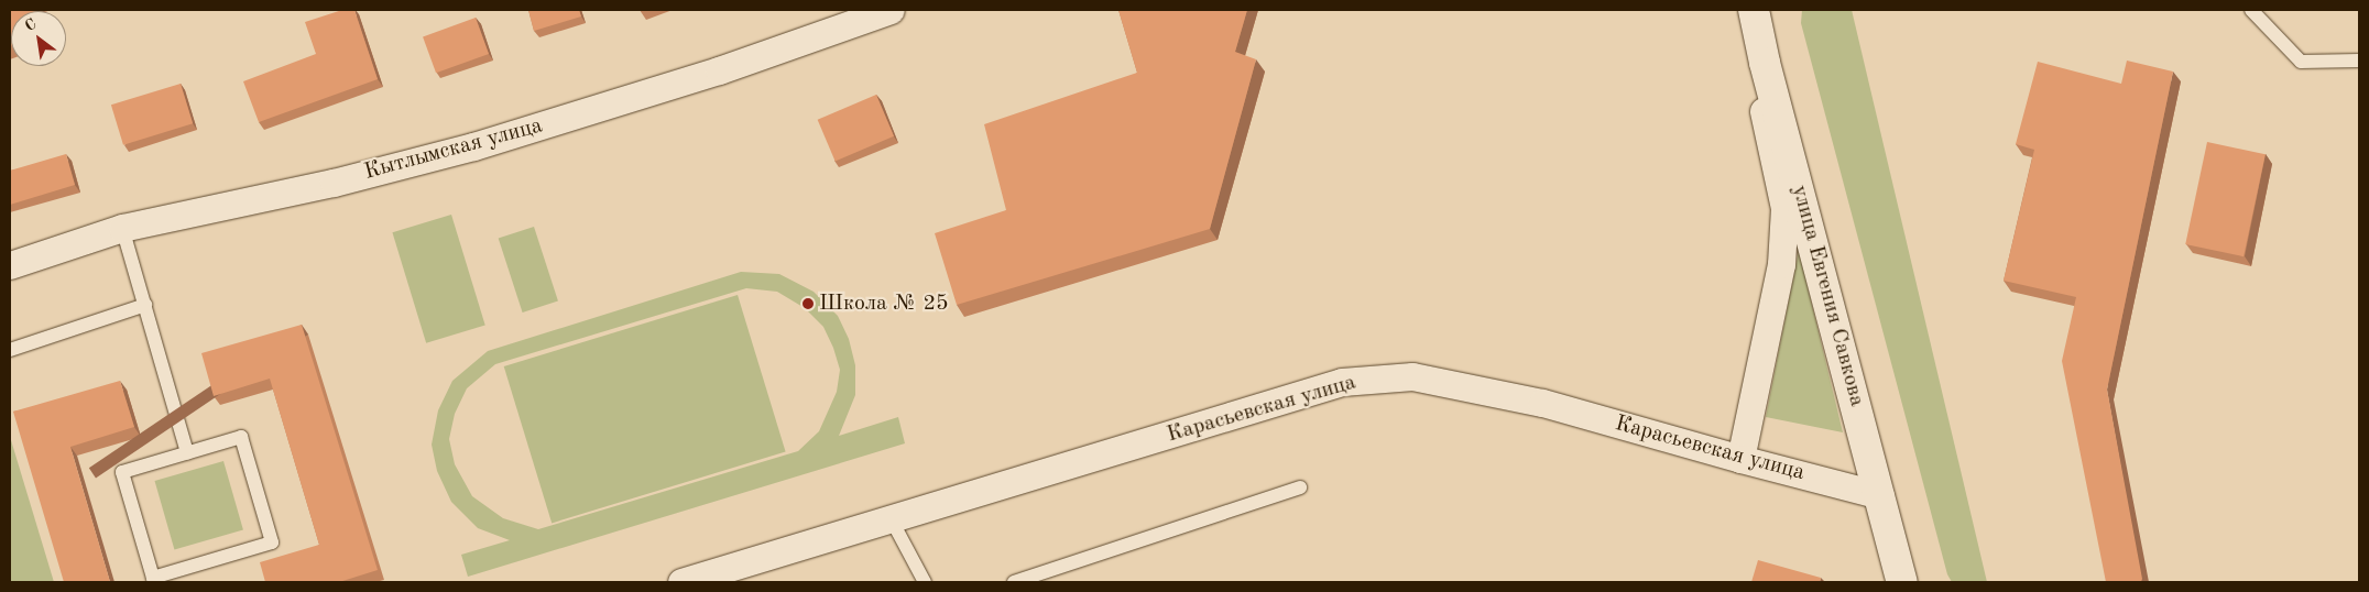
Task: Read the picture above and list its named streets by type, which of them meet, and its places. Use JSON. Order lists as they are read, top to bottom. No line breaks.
{"streets":{"main road":["улица Евгения Савкова"],"street":["Кытлымская улица","Карасьевская улица"]},"crossings":[["улица Евгения Савкова","Карасьевская улица"]],"places":["Школа № 25"],"north":"top left"}
